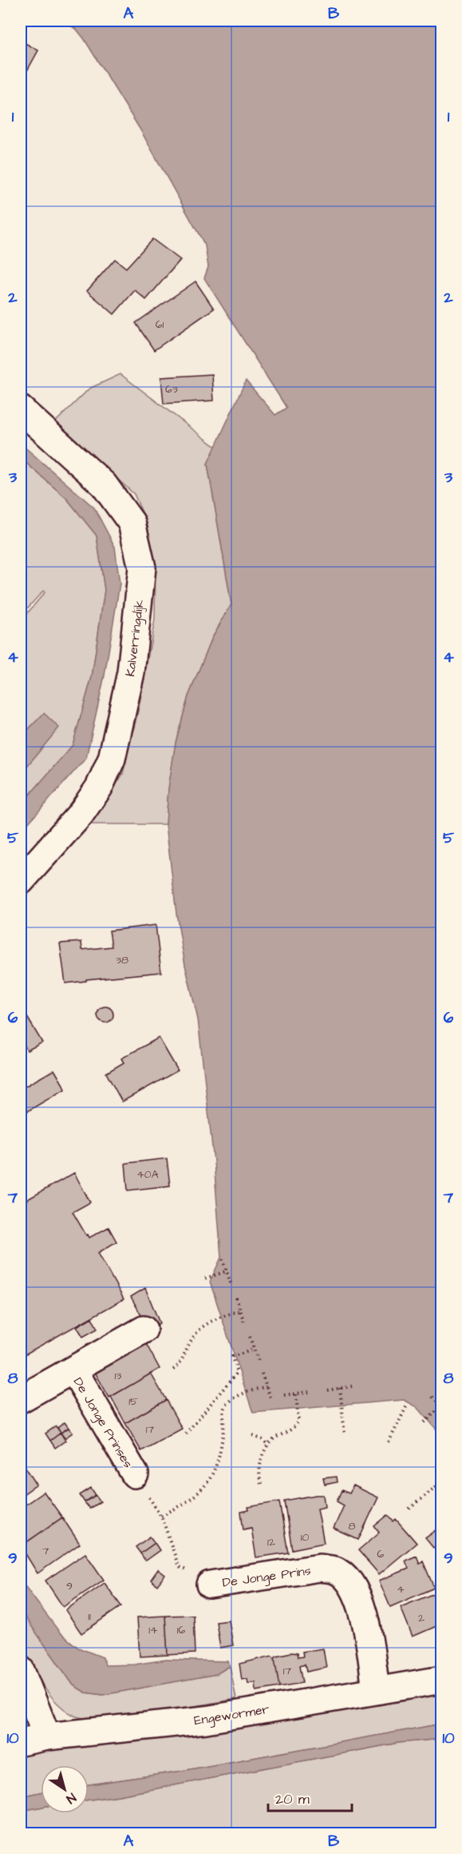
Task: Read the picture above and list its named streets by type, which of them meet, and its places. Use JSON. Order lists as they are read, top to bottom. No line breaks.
{"streets":{"street":["Kalverringdijk","De Jonge Prinses","De Jonge Prins","Engewormer"]},"crossings":[["De Jonge Prins","Engewormer"]],"house_numbers":["61","63","38","40A","13","15","17","8","10","12","7","6","9","4","11","2","14","16","17"],"scale_bar":"20 m","north":"bottom right","grid":{"columns":["A","B"],"rows":["1","2","3","4","5","6","7","8","9","10"]}}
